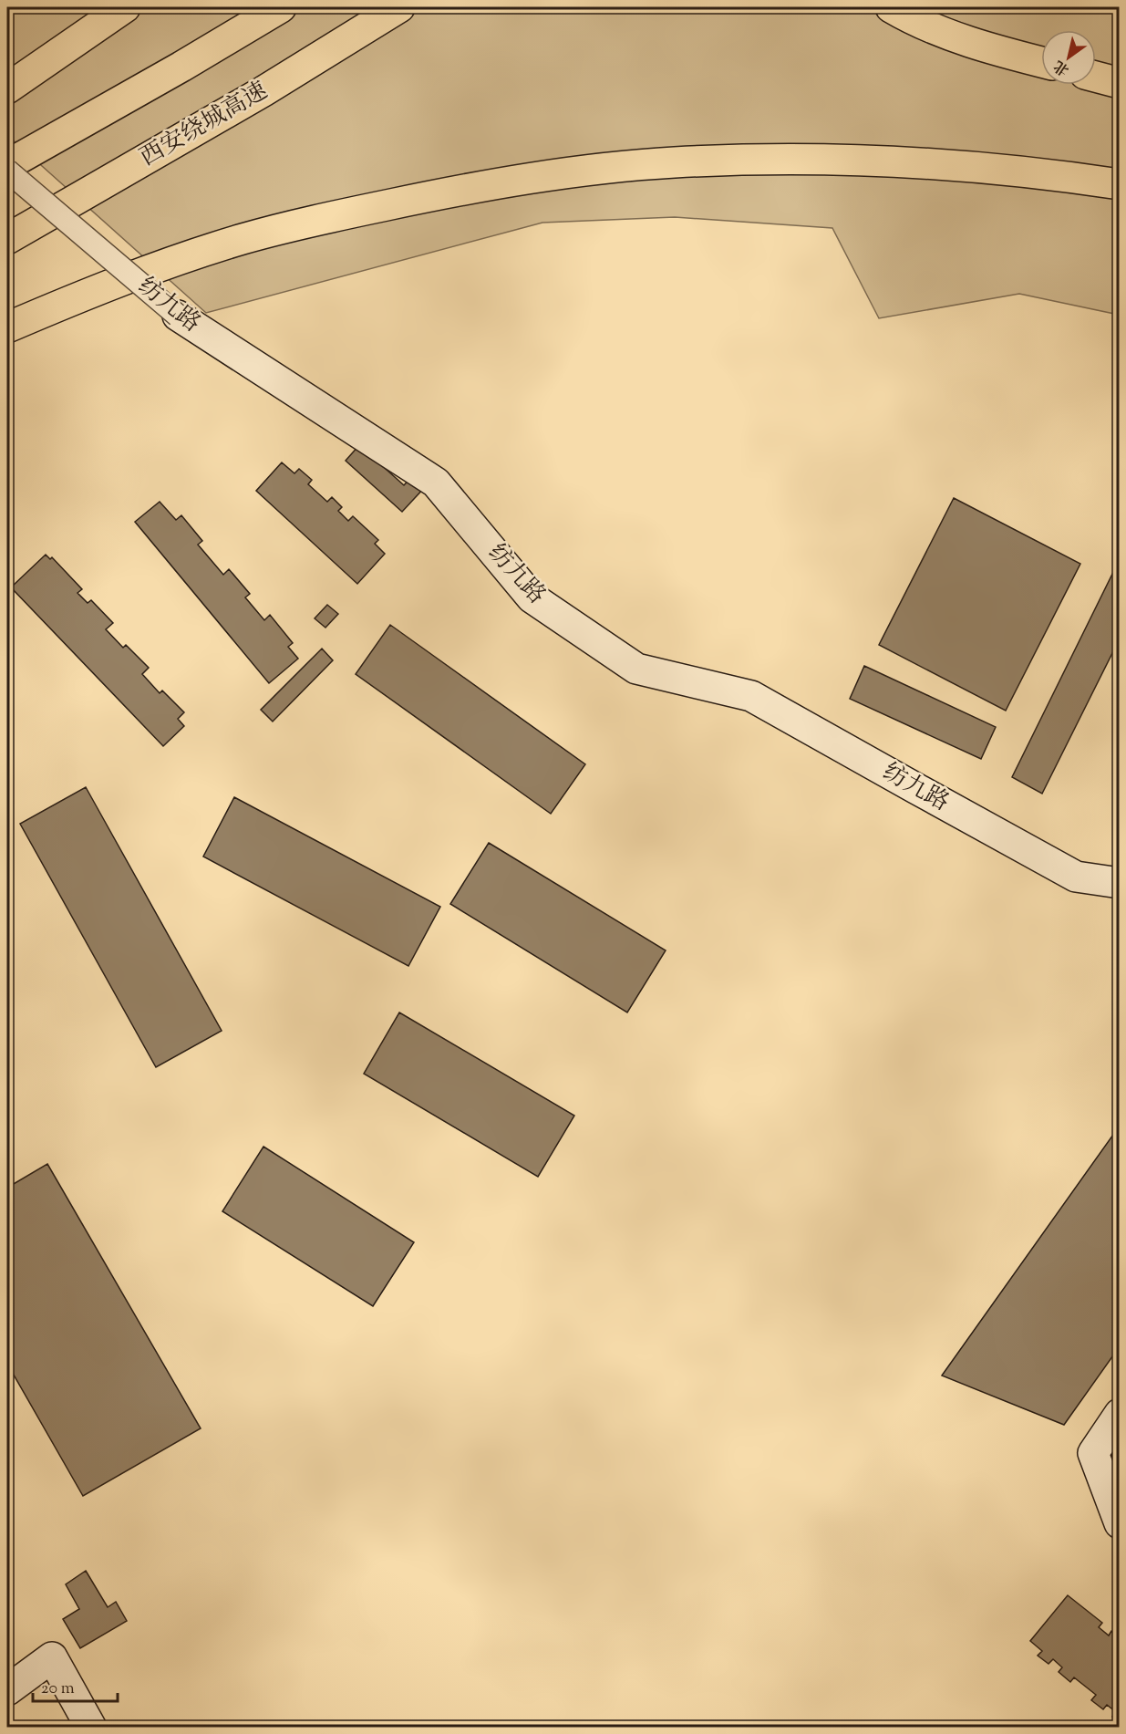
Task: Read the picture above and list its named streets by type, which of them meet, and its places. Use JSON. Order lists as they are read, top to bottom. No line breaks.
{"streets":{"highway":["西安绕城高速"],"street":["纺九路"]},"scale_bar":"20 m","north":"bottom left"}
